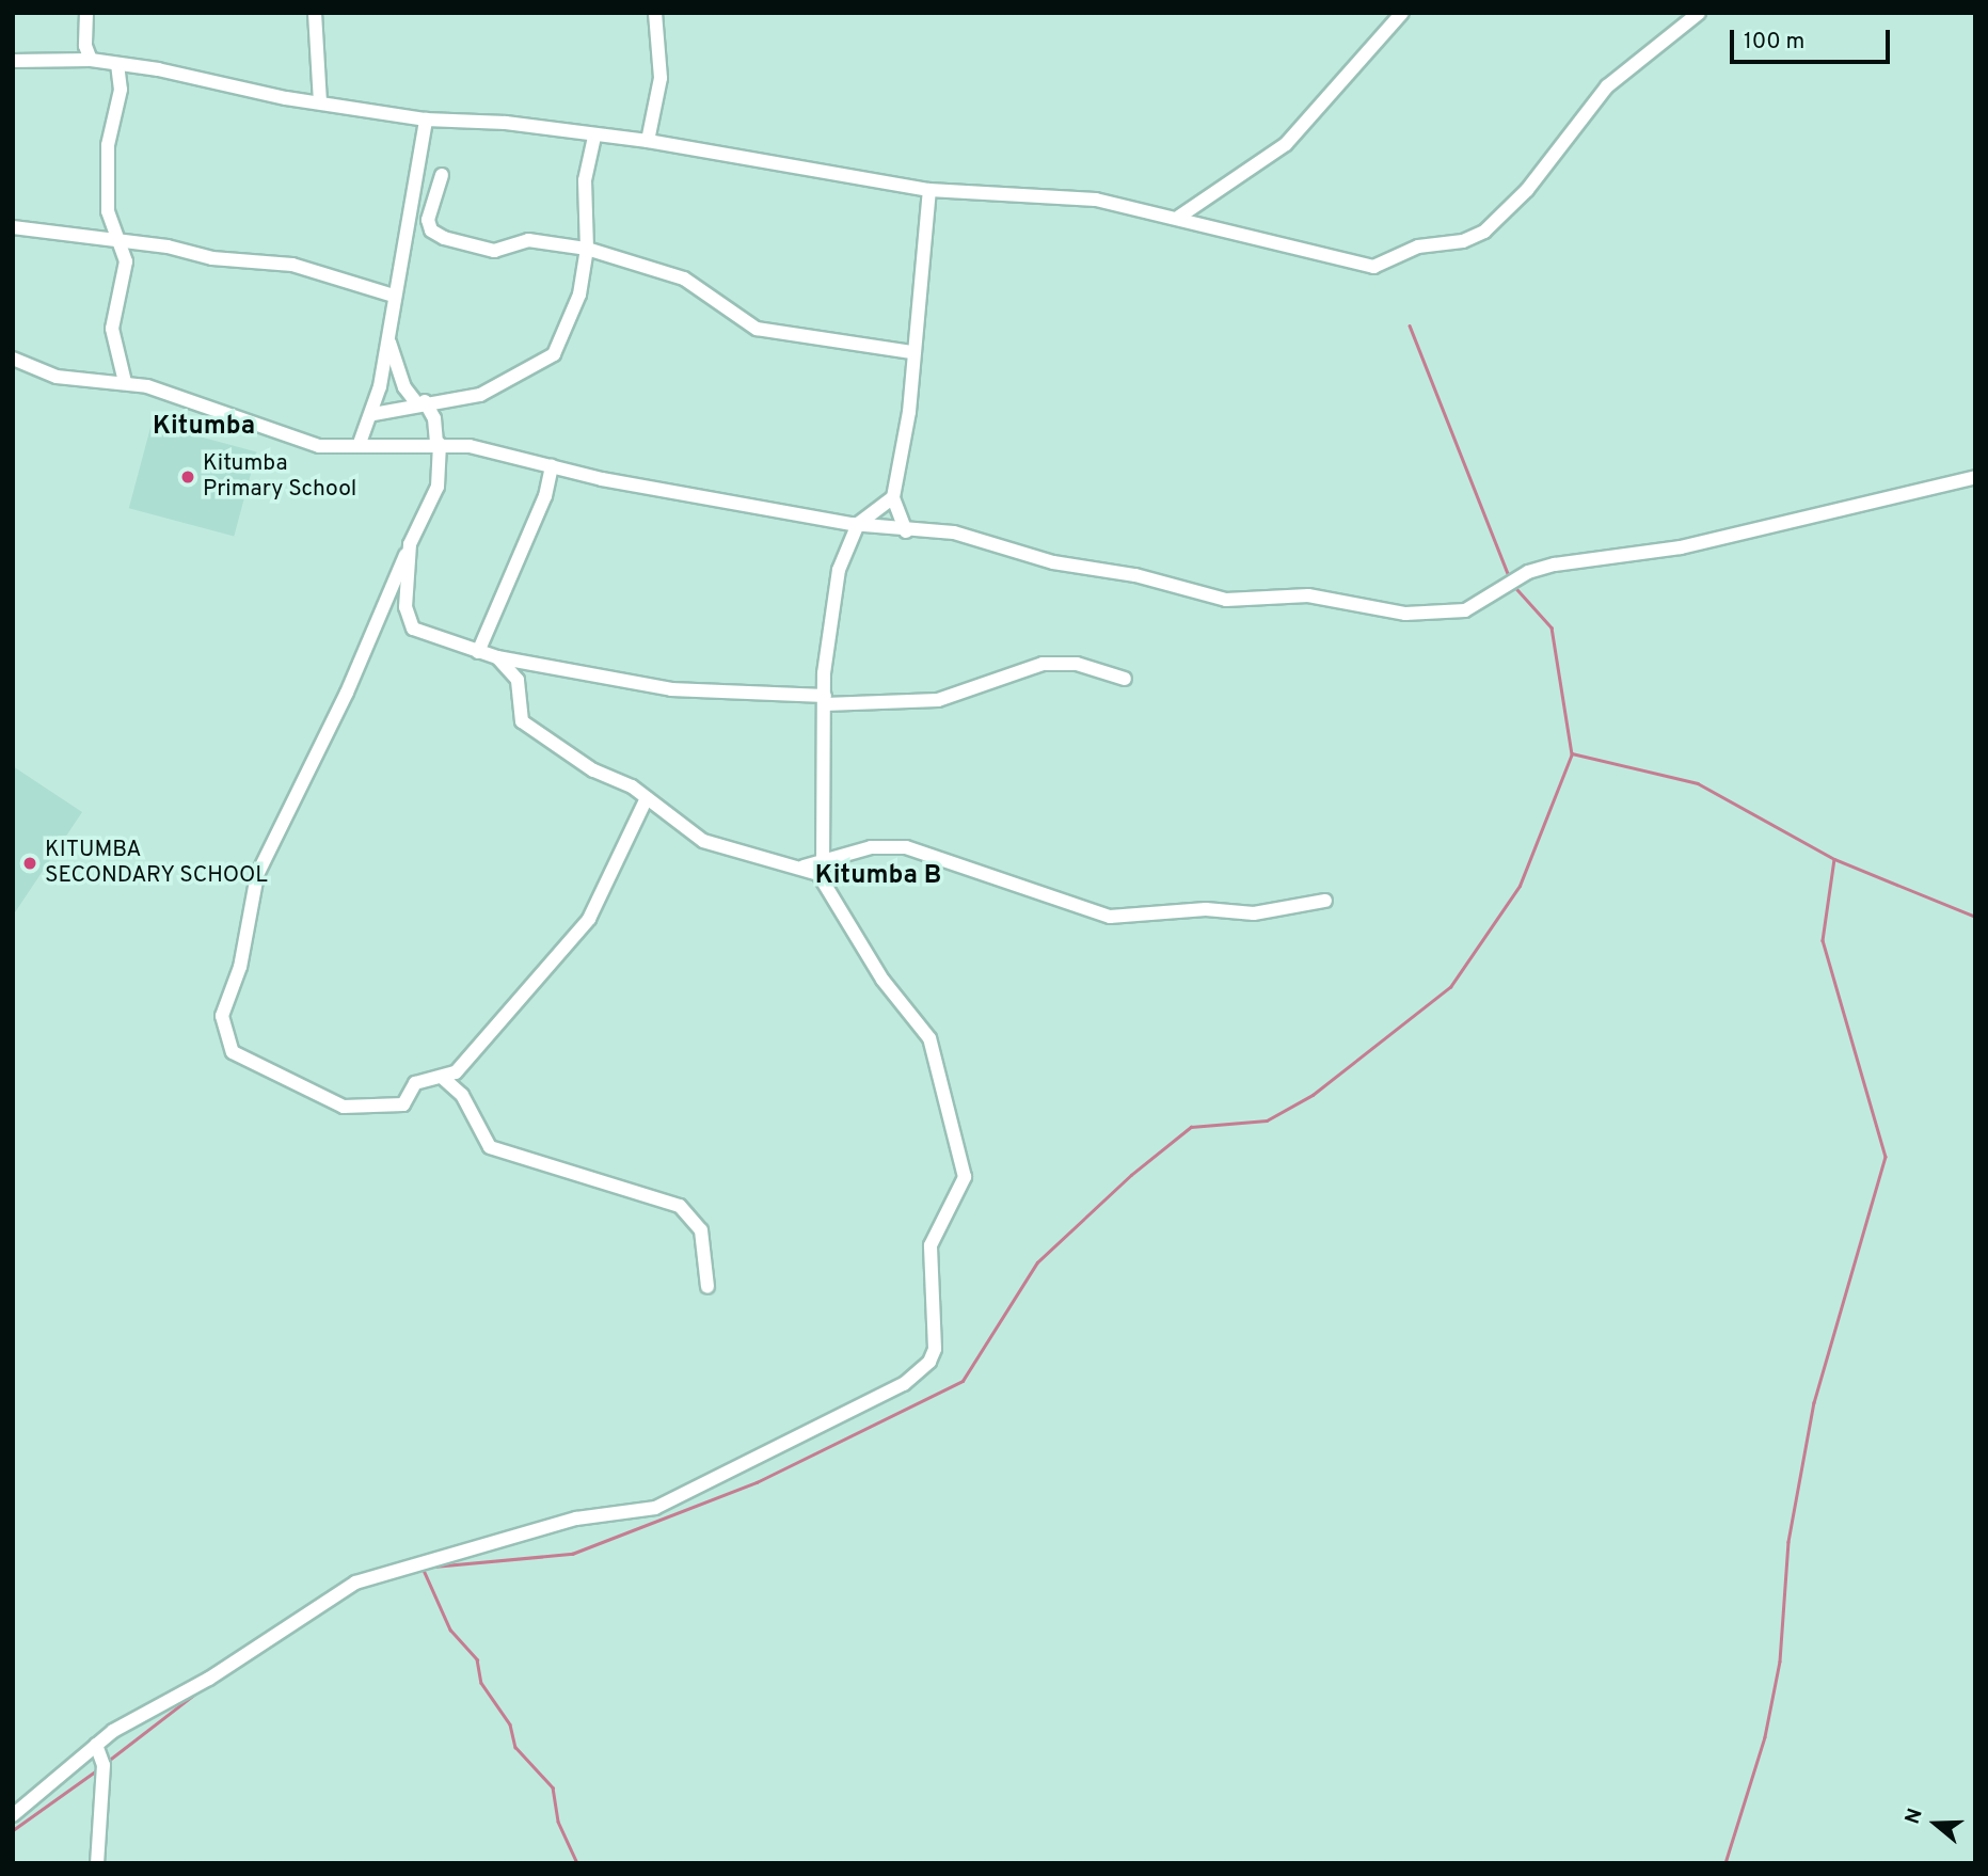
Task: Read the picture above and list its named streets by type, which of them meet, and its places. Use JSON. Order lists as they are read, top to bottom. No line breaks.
{"districts":["Kitumba","Kitumba B"],"places":["Kitumba Primary School","KITUMBA SECONDARY SCHOOL"],"scale_bar":"100 m","north":"left"}
